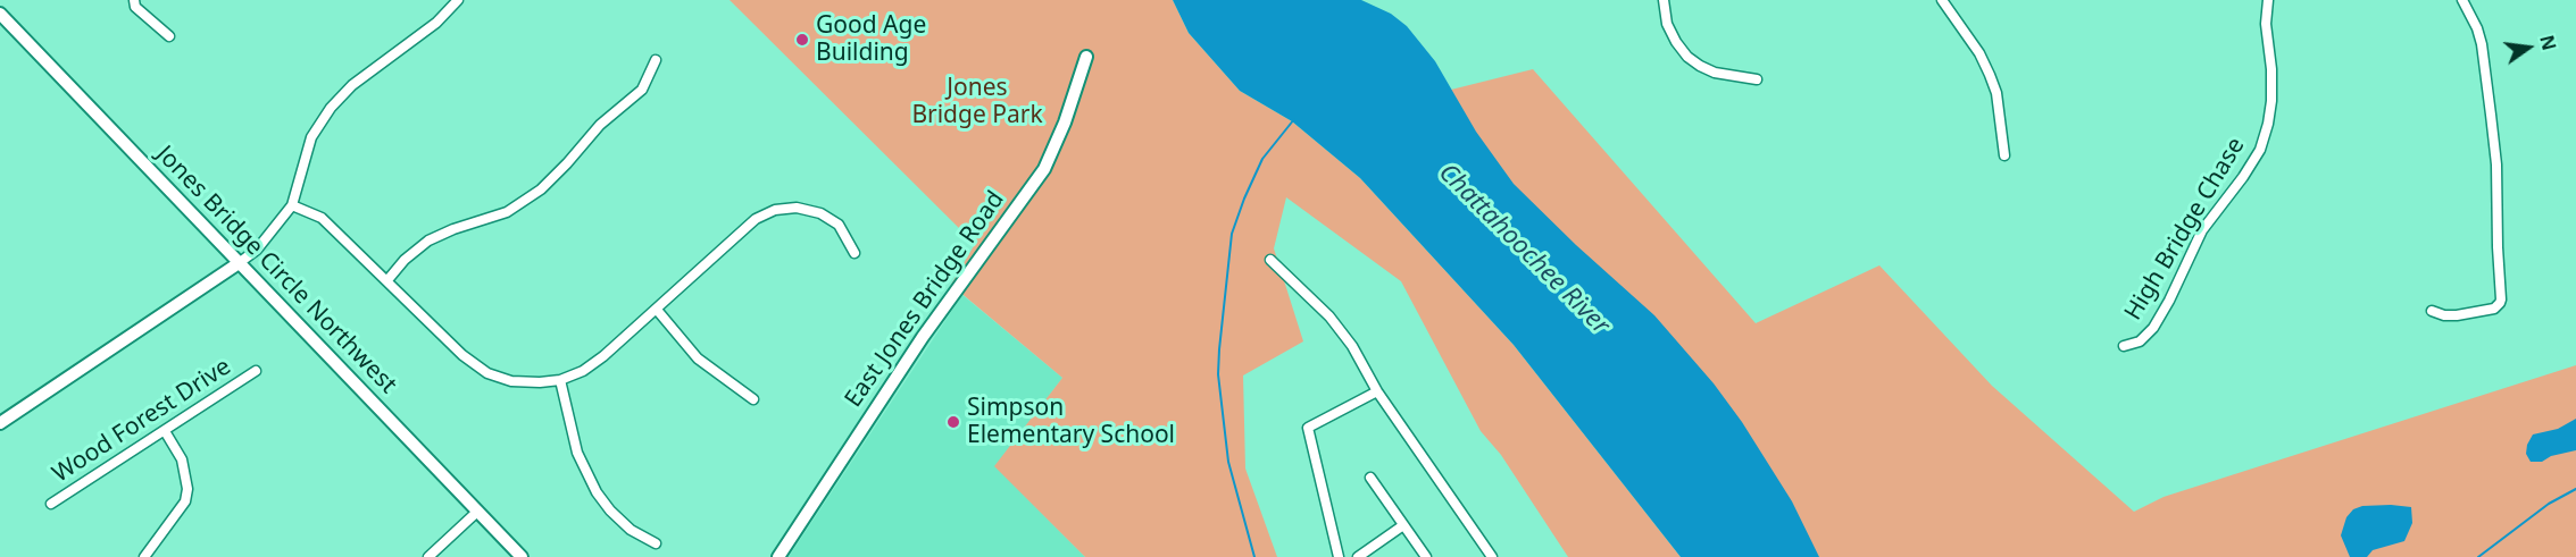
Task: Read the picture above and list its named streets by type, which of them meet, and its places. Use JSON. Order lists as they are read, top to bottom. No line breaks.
{"streets":{"street":["High Bridge Chase","Jones Bridge Circle Northwest","East Jones Bridge Road","Wood Forest Drive"]},"water":["Chattahoochee River"],"parks":["Jones Bridge Park"],"places":["Good Age Building","Simpson Elementary School"],"north":"right"}
